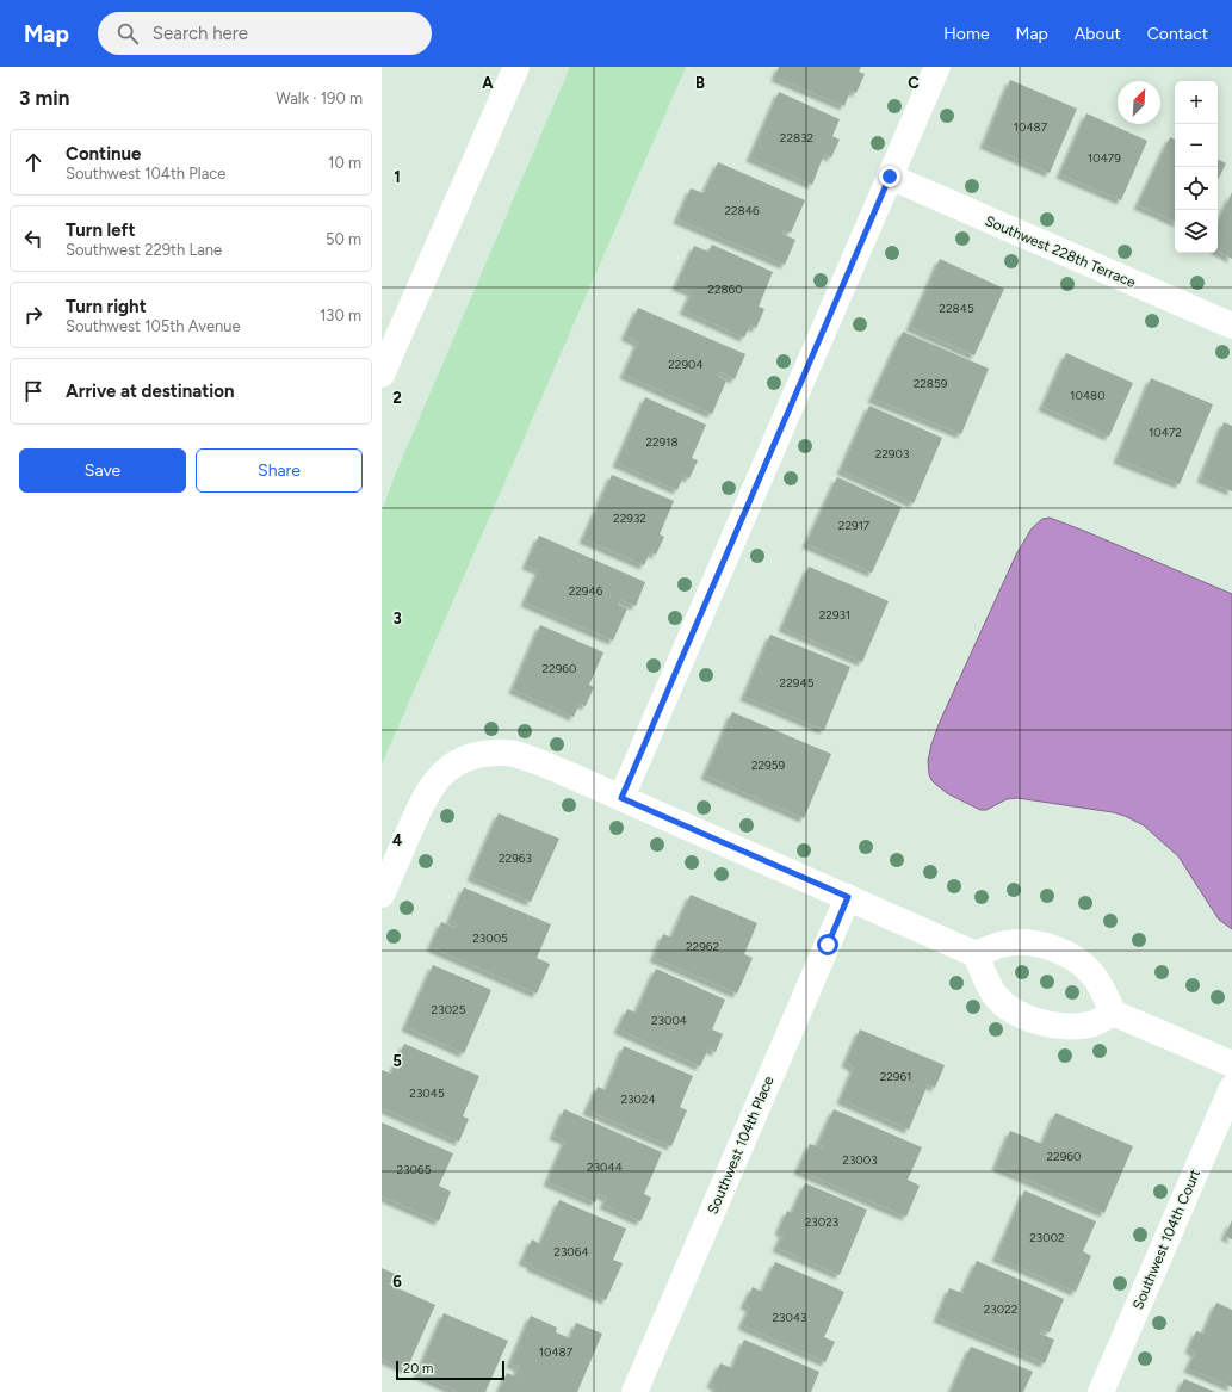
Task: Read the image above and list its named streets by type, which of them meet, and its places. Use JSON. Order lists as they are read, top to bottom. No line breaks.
{"streets":{"main road":["Southwest 228th Terrace","Southwest 104th Place","Southwest 104th Court"]},"house_numbers":["10487","22832","10479","22846","22860","22845","22904","22859","10480","10472","22918","22903","22932","22917","22946","22931","22960","22945","22959","22963","23005","22962","23025","23004","22961","23045","23024","22960","23003","23044","23065","23023","23002","23064","23022","23043","10487"],"scale_bar":"20 m","north":"top right","page":{"header":"Map","search":"Search here","nav":["Home","Map","About","Contact"],"heading":["3 min","Walk · 190 m"],"map_buttons":["+","−"],"list":[["Continue","Southwest 104th Place","10 m"],["Turn left","Southwest 229th Lane","50 m"],["Turn right","Southwest 105th Avenue","130 m"],"Arrive at destination"],"buttons":["Save","Share"],"scale":"20 m"},"grid":{"columns":["A","B","C"],"rows":["1","2","3","4","5","6"]}}
